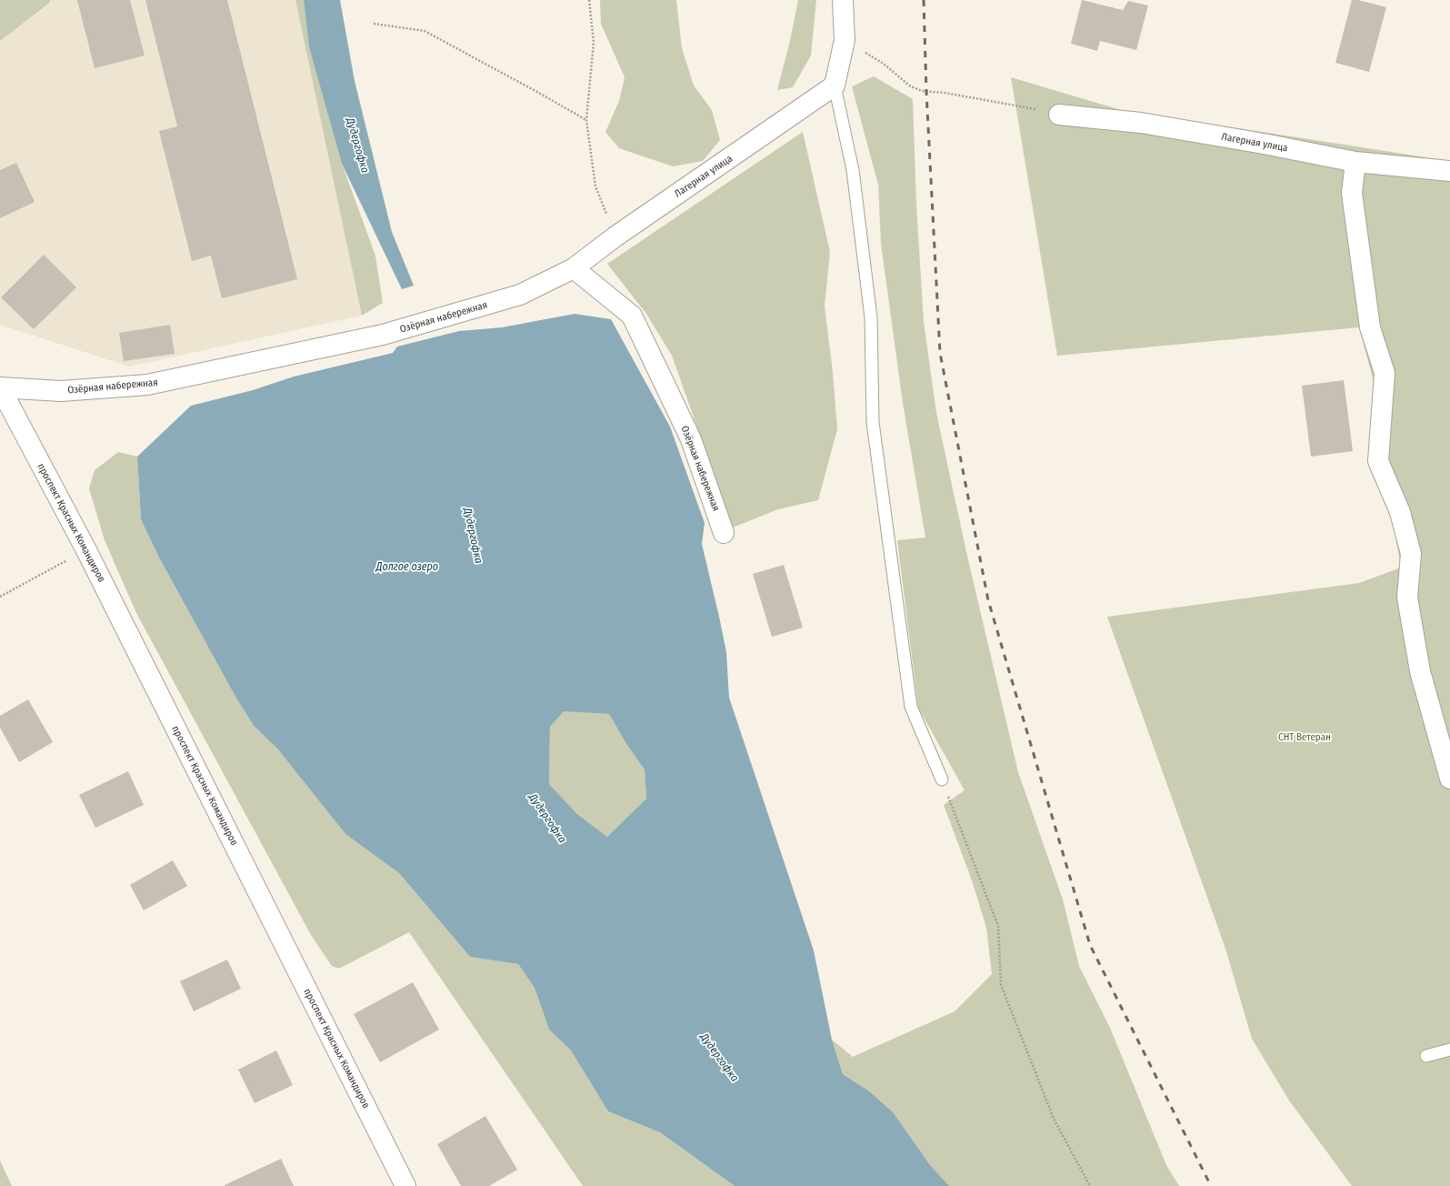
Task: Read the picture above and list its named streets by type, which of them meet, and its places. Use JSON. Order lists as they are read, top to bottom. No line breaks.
{"streets":{"street":["Лагерная улица","Озёрная набережная","проспект Красных Командиров"]},"crossings":[["Лагерная улица","Озёрная набережная"],["Озёрная набережная","проспект Красных Командиров"]],"water":["Дудергофка","Долгое озеро"],"parks":["СНТ Ветеран"]}
